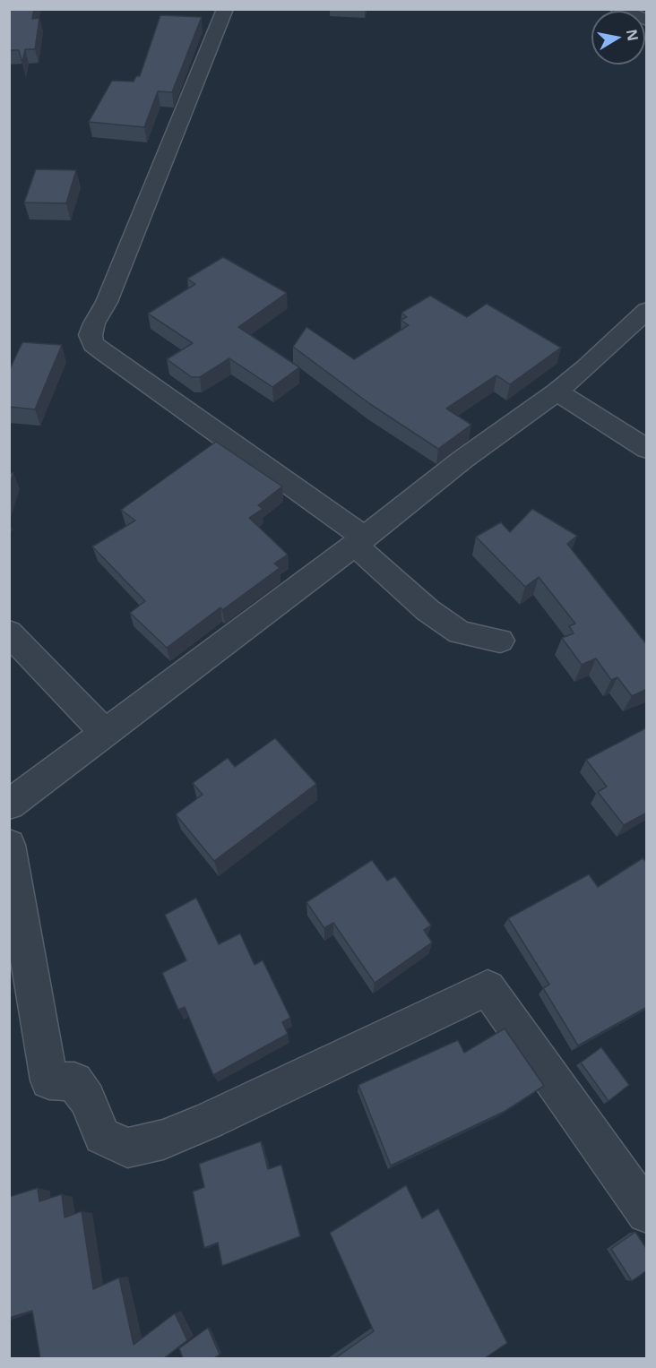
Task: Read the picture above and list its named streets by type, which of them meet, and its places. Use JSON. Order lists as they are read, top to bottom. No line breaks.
{"north":"right"}
